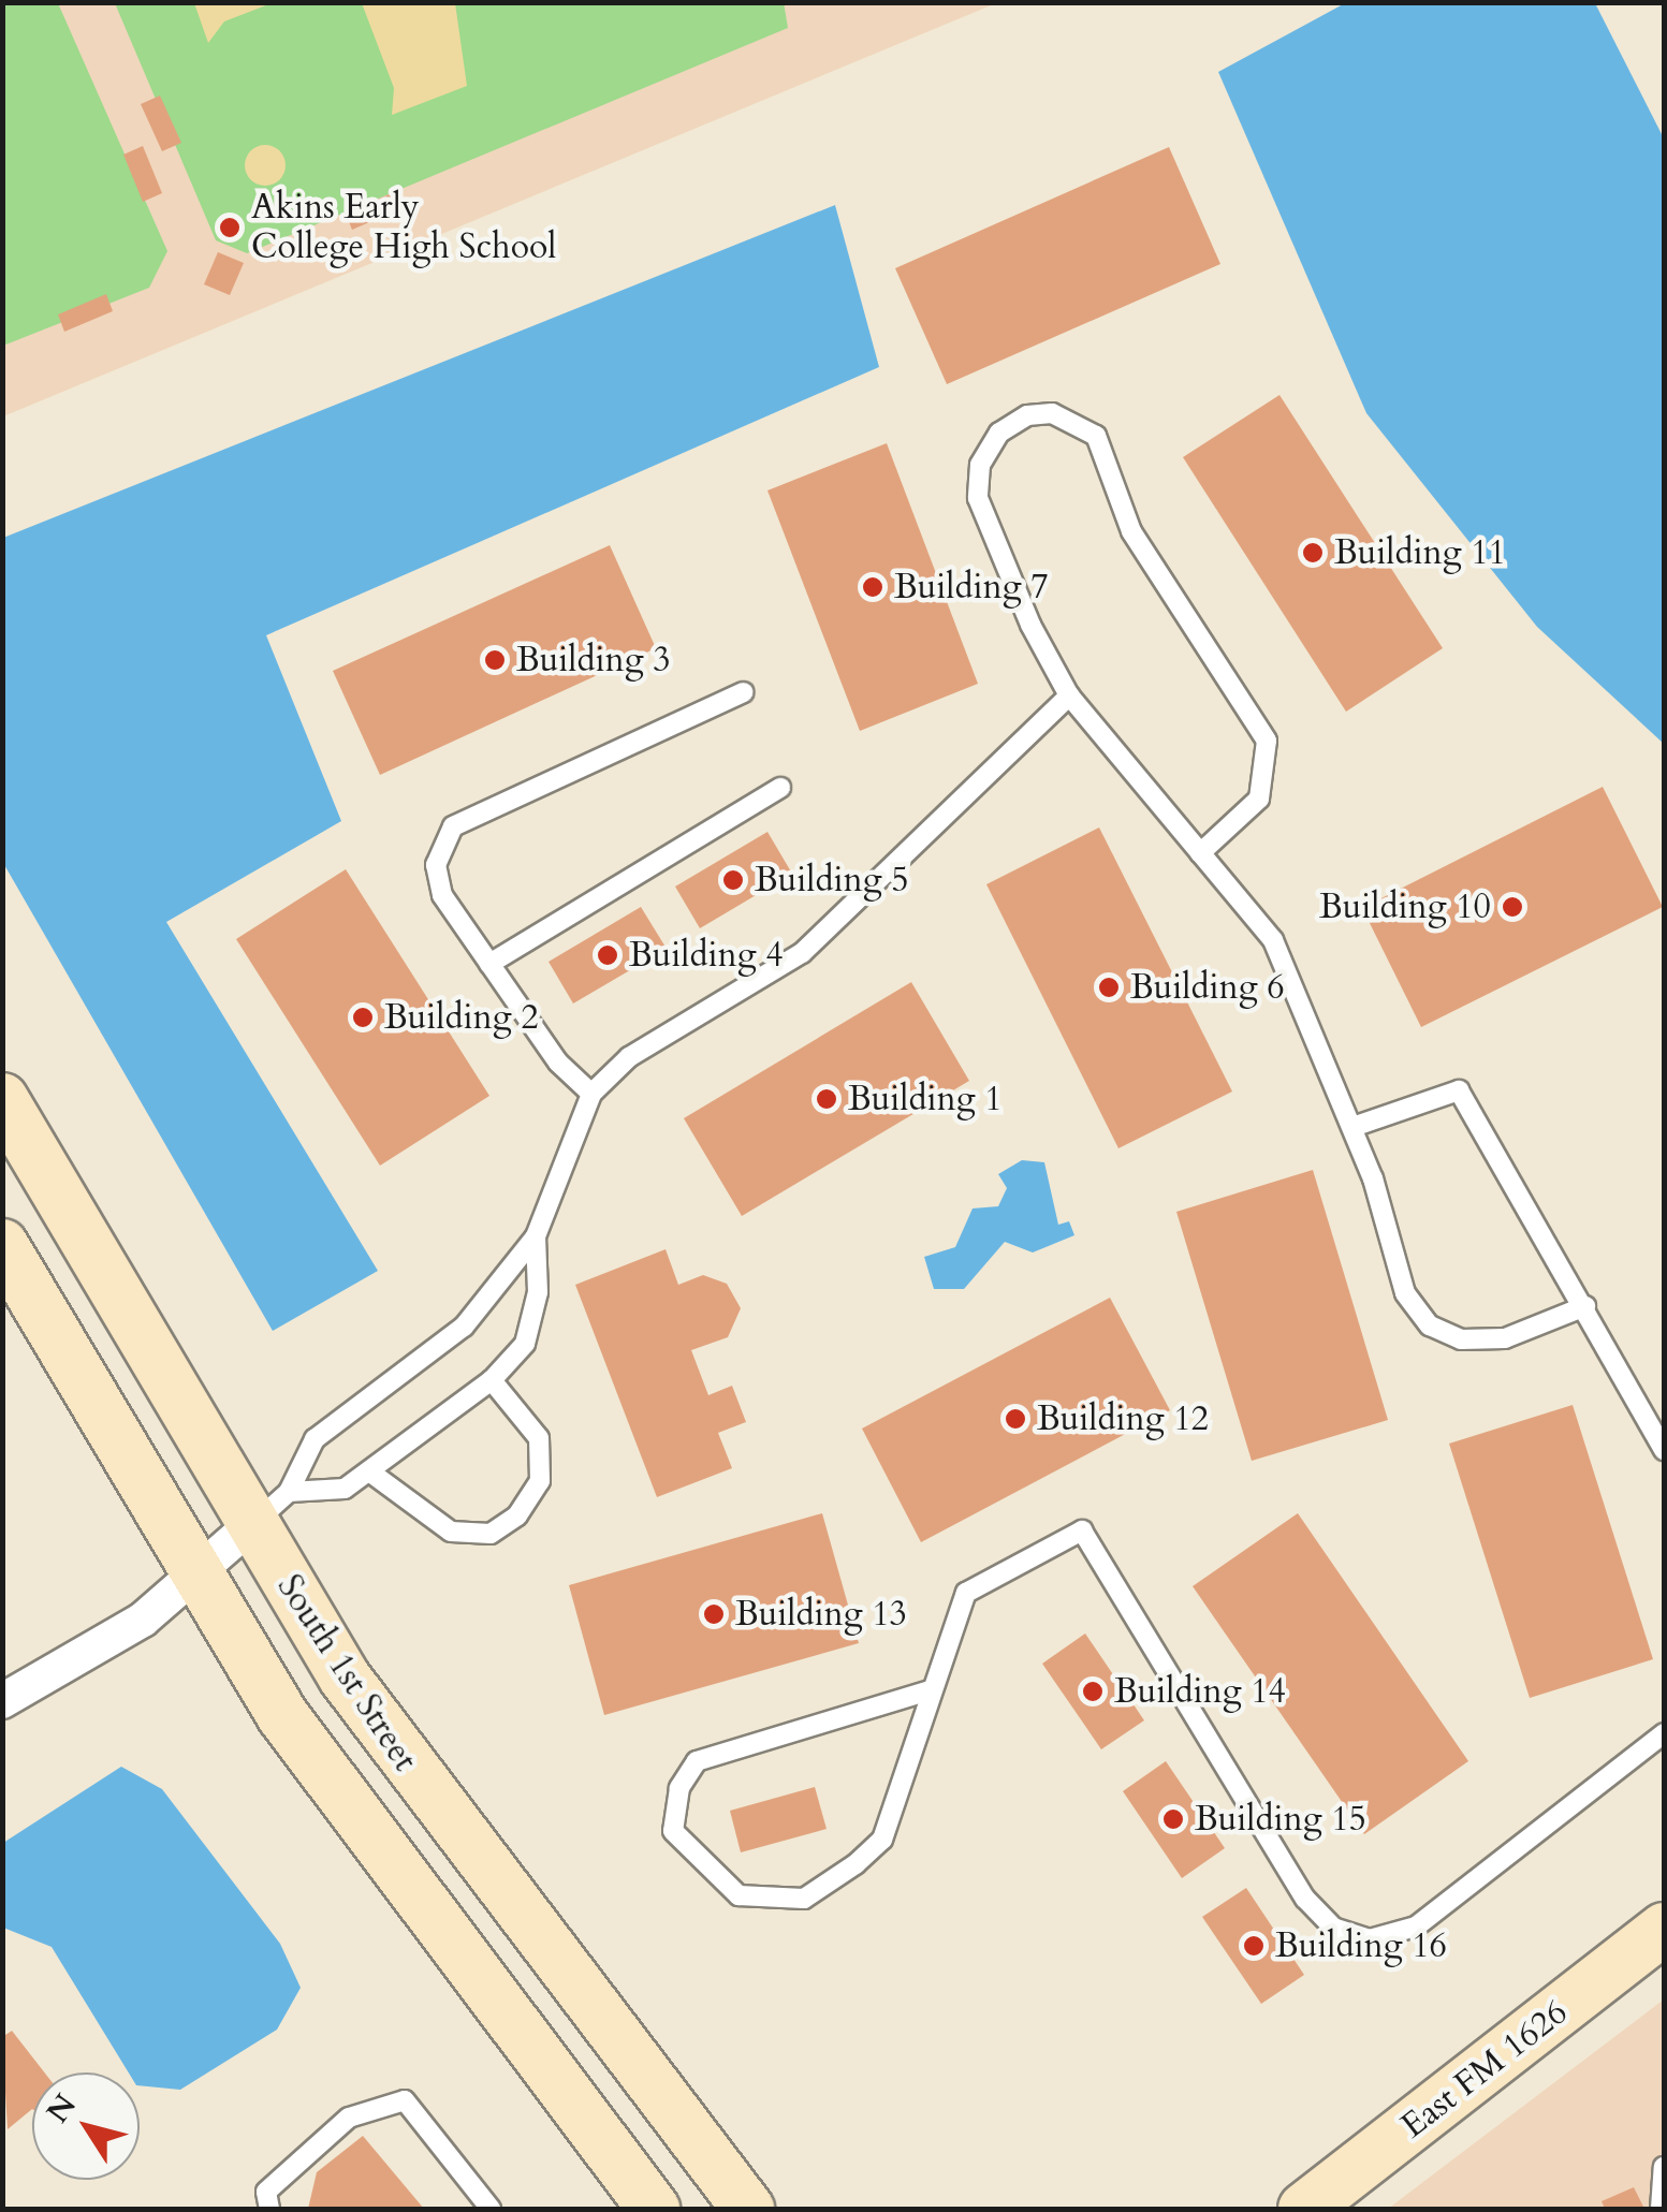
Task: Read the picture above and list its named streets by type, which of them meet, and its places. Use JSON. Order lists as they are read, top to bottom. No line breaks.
{"streets":{"main road":["South 1st Street","East FM 1626"]},"places":["Akins Early College High School","Building 11","Building 7","Building 3","Building 5","Building 10","Building 4","Building 6","Building 2","Building 1","Building 12","Building 13","Building 14","Building 15","Building 16"],"north":"top left"}
